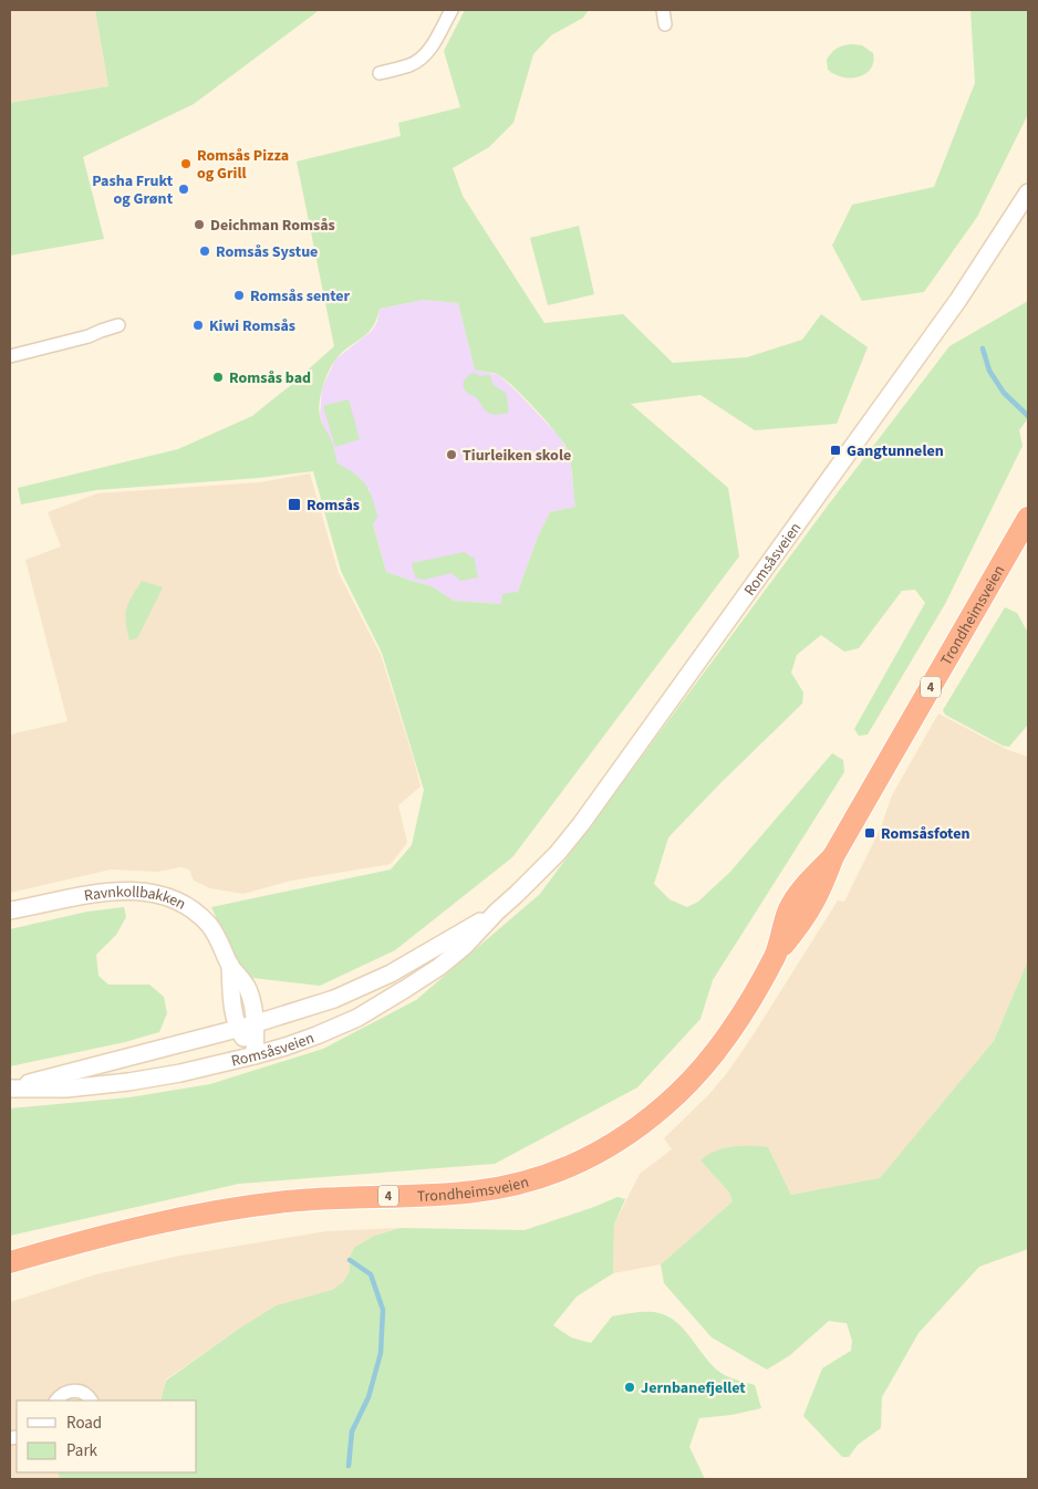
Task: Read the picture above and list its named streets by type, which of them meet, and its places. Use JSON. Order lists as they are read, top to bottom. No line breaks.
{"streets":{"highway":["Trondheimsveien","4"],"street":["Romsåsveien","Ravnkollbakken"]},"crossings":[["Romsåsveien","Ravnkollbakken"]],"places":{"other":["Romsås Pizza og Grill","Pasha Frukt og Grønt","Deichman Romsås","Romsås Systue","Romsås senter","Kiwi Romsås","Romsås bad","Tiurleiken skole","Jernbanefjellet"],"transit":["Gangtunnelen","Romsås","Romsåsfoten"]},"legend":["Road","Park"]}
